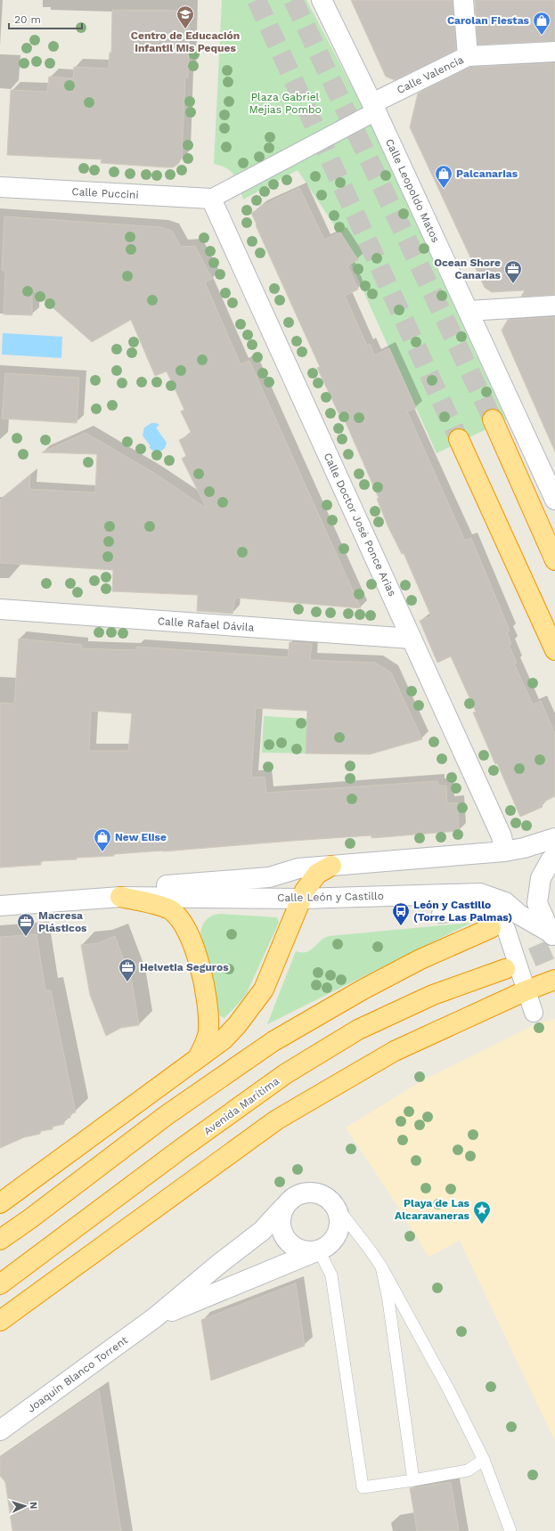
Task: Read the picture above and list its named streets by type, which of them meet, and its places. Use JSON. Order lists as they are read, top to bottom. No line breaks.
{"streets":{"highway":["Avenida Marítima"],"street":["Calle Valencia","Calle Leopoldo Matos","Calle Puccini","Calle Doctor José Ponce Arias","Calle Rafael Dávila","Calle León y Castillo","Joaquín Blanco Torrent"]},"crossings":[["Calle Valencia","Calle Leopoldo Matos"],["Calle Puccini","Calle Doctor José Ponce Arias"],["Calle Doctor José Ponce Arias","Calle Rafael Dávila"],["Calle Doctor José Ponce Arias","Calle León y Castillo"]],"parks":["Plaza Gabriel Mejias Pombo"],"places":{"school or university":["Centro de Educación Infantil Mis Peques"],"shop":["Carolan Fiestas","Palcanarias","New Elise"],"office":["Ocean Shore Canarias","Macresa Plásticos","Helvetia Seguros"],"bus stop":["León y Castillo (Torre Las Palmas)"],"place":["Playa de Las Alcaravaneras"]},"scale_bar":"20 m","north":"right"}
